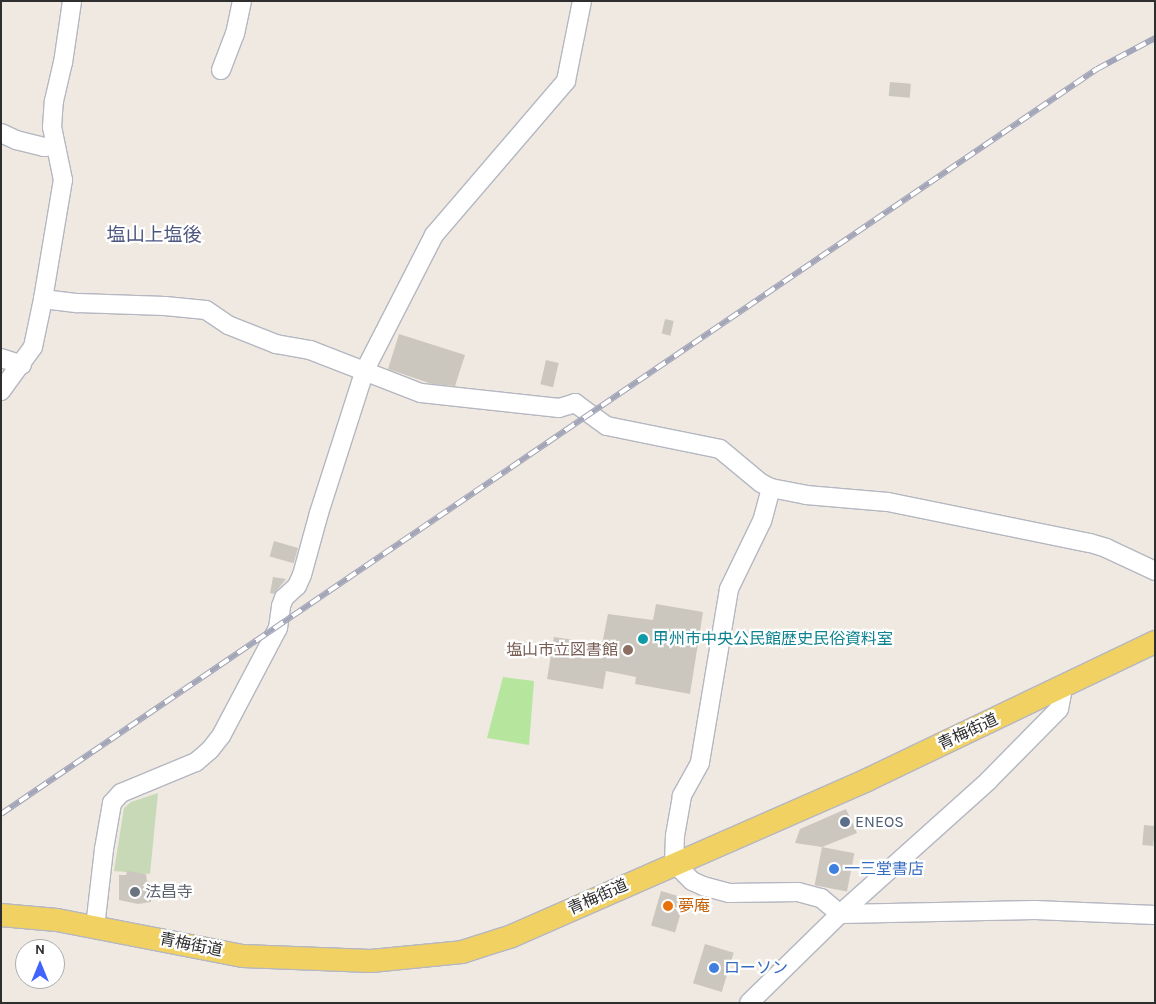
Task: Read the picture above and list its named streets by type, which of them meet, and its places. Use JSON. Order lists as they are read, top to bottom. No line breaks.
{"streets":{"main road":["青梅街道"]},"districts":["塩山上塩後"],"places":["甲州市中央公民館歴史民俗資料室","塩山市立図書館","ENEOS","一三堂書店","法昌寺","夢庵","ローソン"],"north":"top"}
